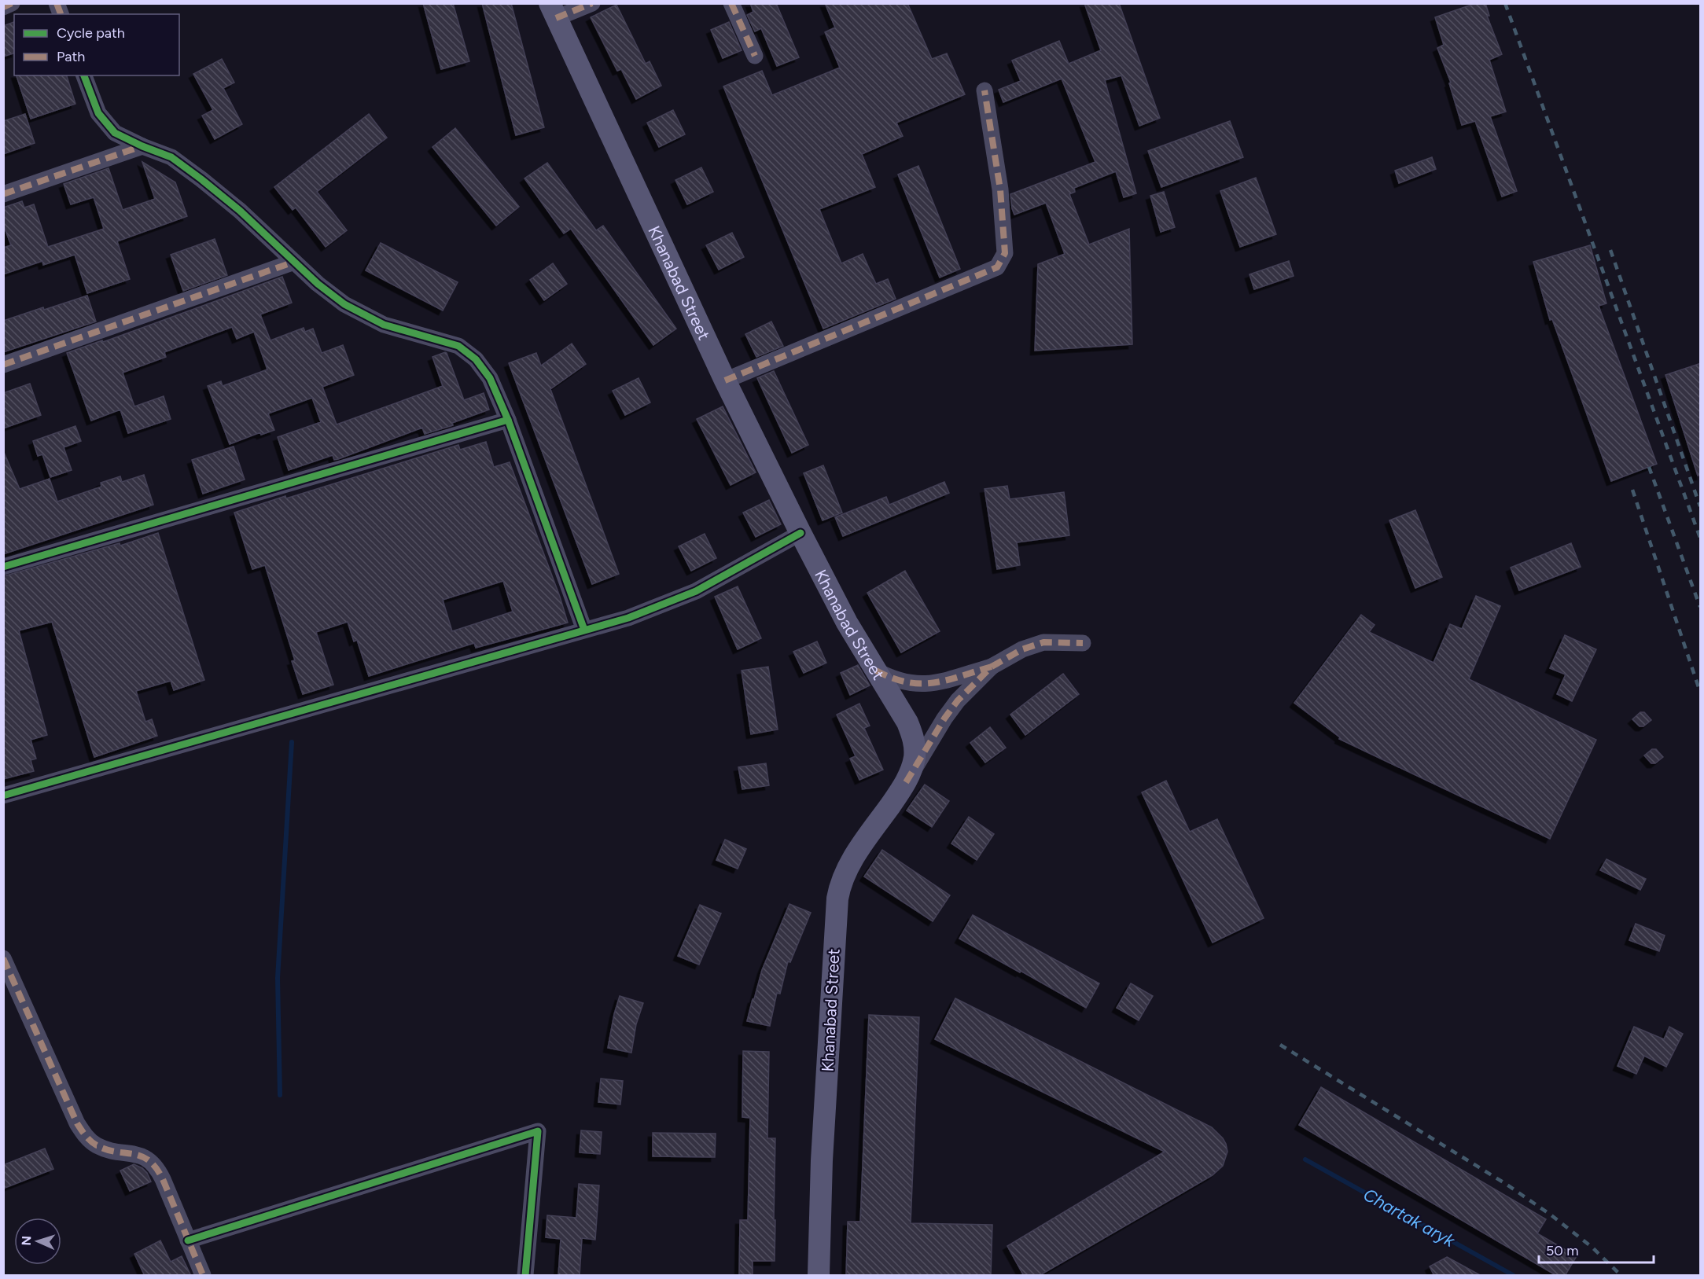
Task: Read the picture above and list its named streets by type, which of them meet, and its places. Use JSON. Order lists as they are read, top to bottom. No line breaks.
{"streets":{"main road":["Khanabad Street"]},"water":["Chartak aryk"],"legend":["Cycle path","Path"],"scale_bar":"50 m","north":"left"}
